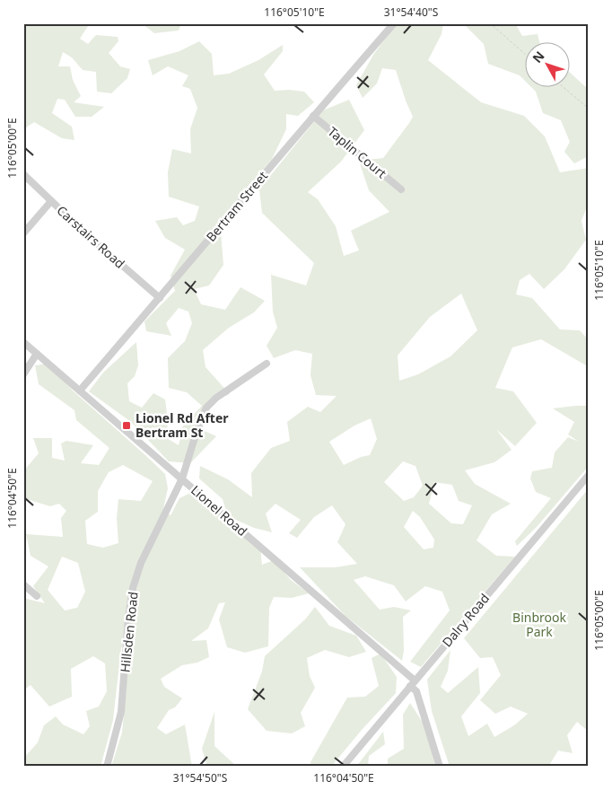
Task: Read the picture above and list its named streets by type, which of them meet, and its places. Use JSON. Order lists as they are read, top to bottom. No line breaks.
{"streets":{"street":["Taplin Court","Bertram Street","Carstairs Road","Lionel Road","Dalry Road","Hillsden Road"]},"crossings":[["Taplin Court","Bertram Street"],["Bertram Street","Carstairs Road"],["Bertram Street","Lionel Road"],["Lionel Road","Dalry Road"],["Lionel Road","Hillsden Road"]],"parks":["Binbrook Park"],"places":{"transit":["Lionel Rd After Bertram St"]},"north":"top left","coordinates":["116°05'10\"E","31°54'40\"S","116°05'00\"E","116°04'50\"E","31°54'50\"S"]}
